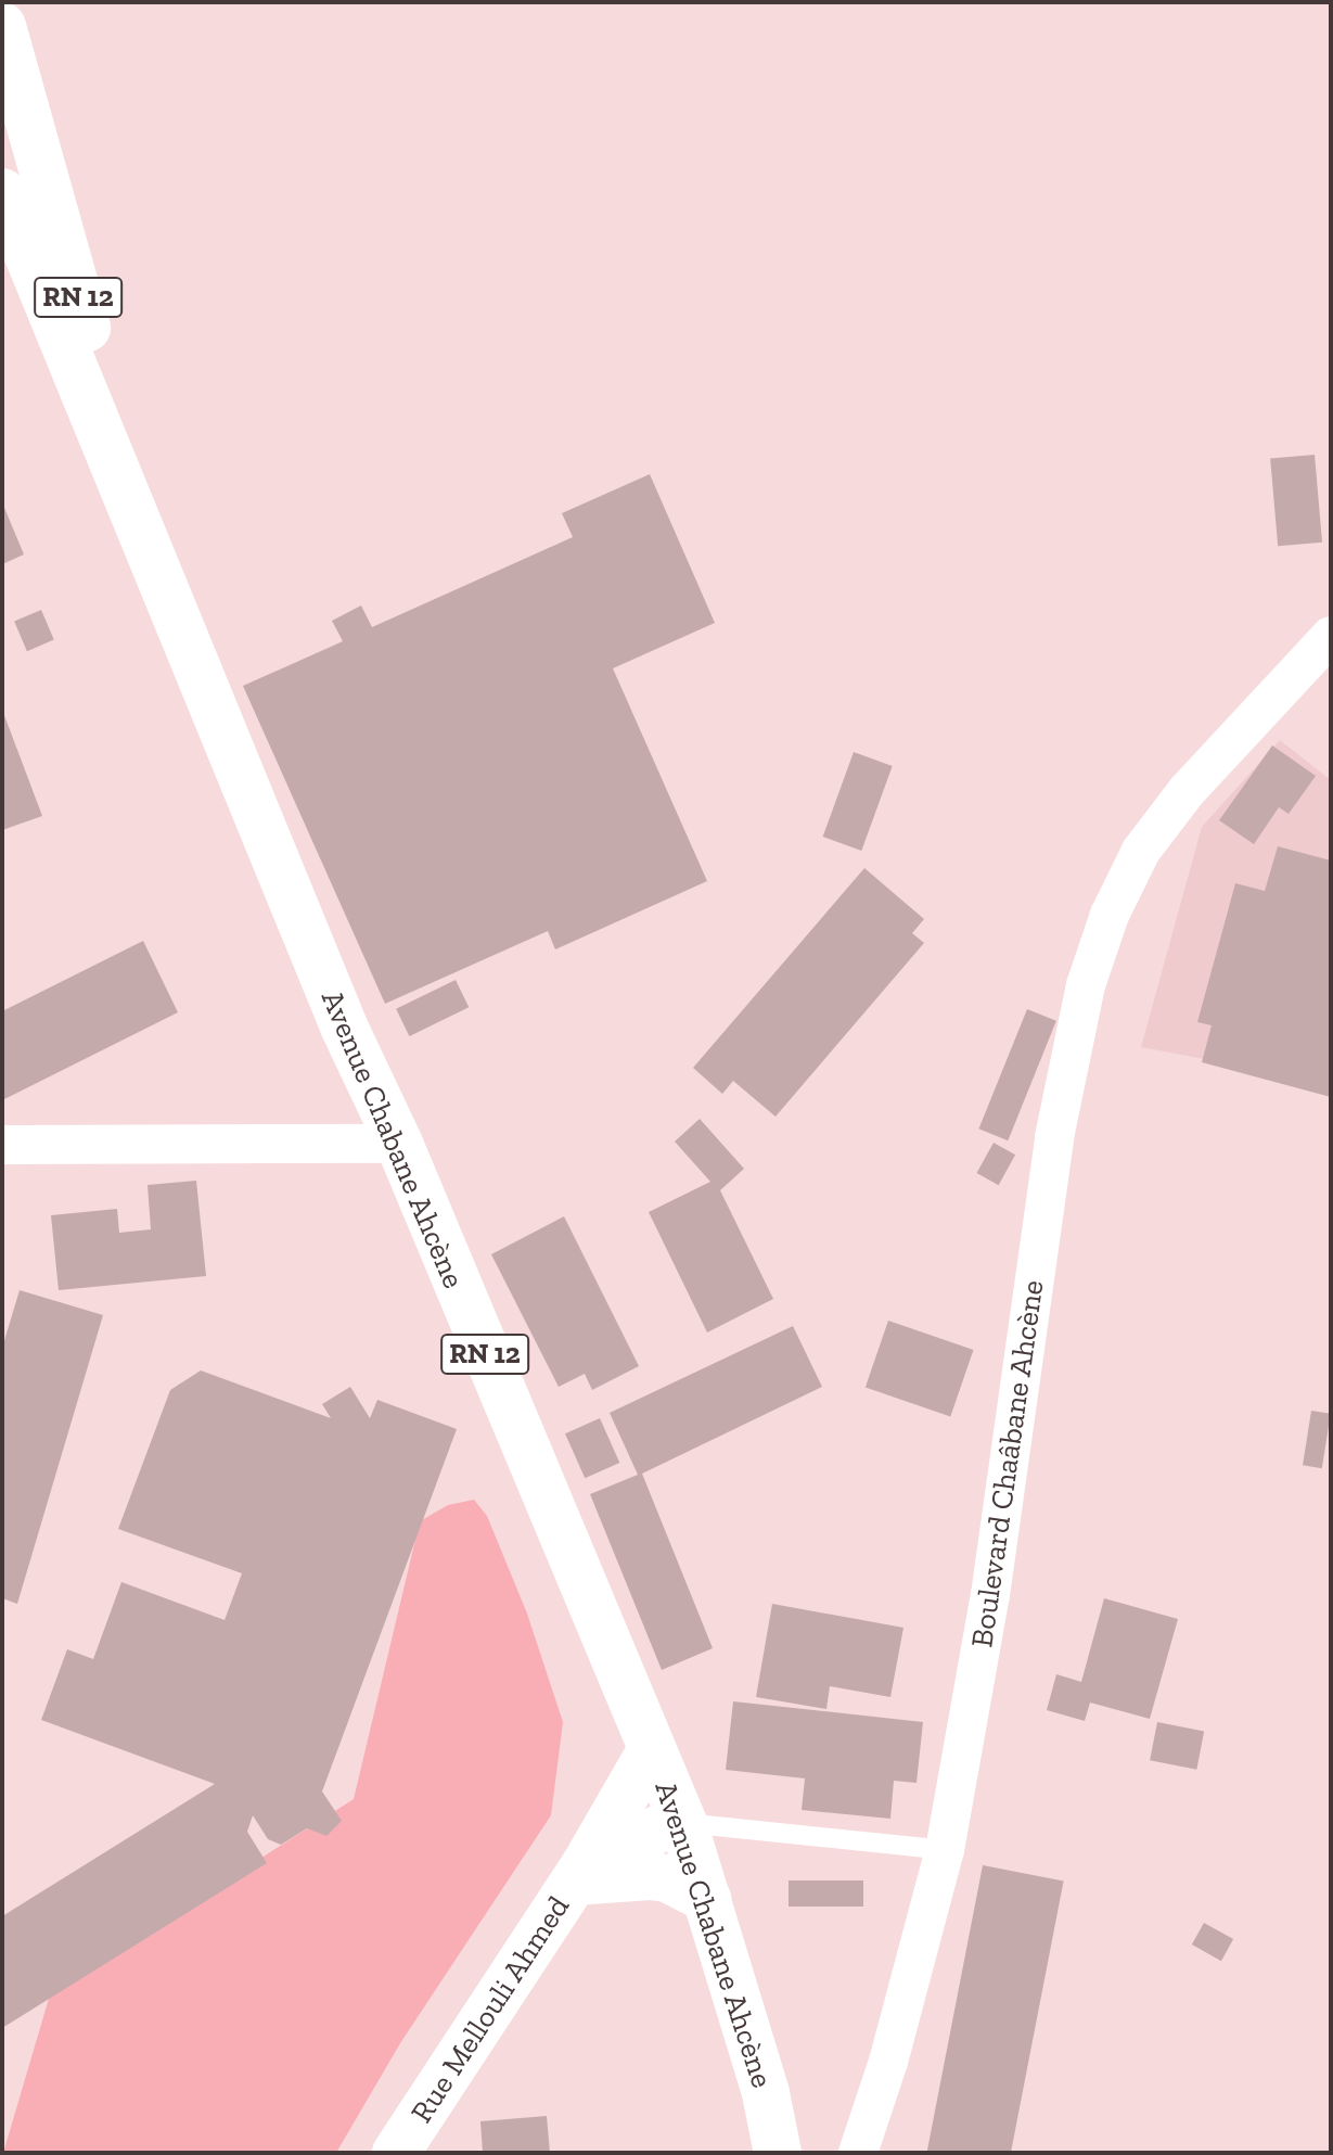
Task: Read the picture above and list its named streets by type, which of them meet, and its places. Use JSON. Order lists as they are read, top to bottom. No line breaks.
{"streets":{"main road":["RN 12","Avenue Chabane Ahcène","Rue Mellouli Ahmed"],"street":["Boulevard Chaâbane Ahcène"]},"crossings":[["RN 12","Avenue Chabane Ahcène"],["Avenue Chabane Ahcène","Rue Mellouli Ahmed"]]}
